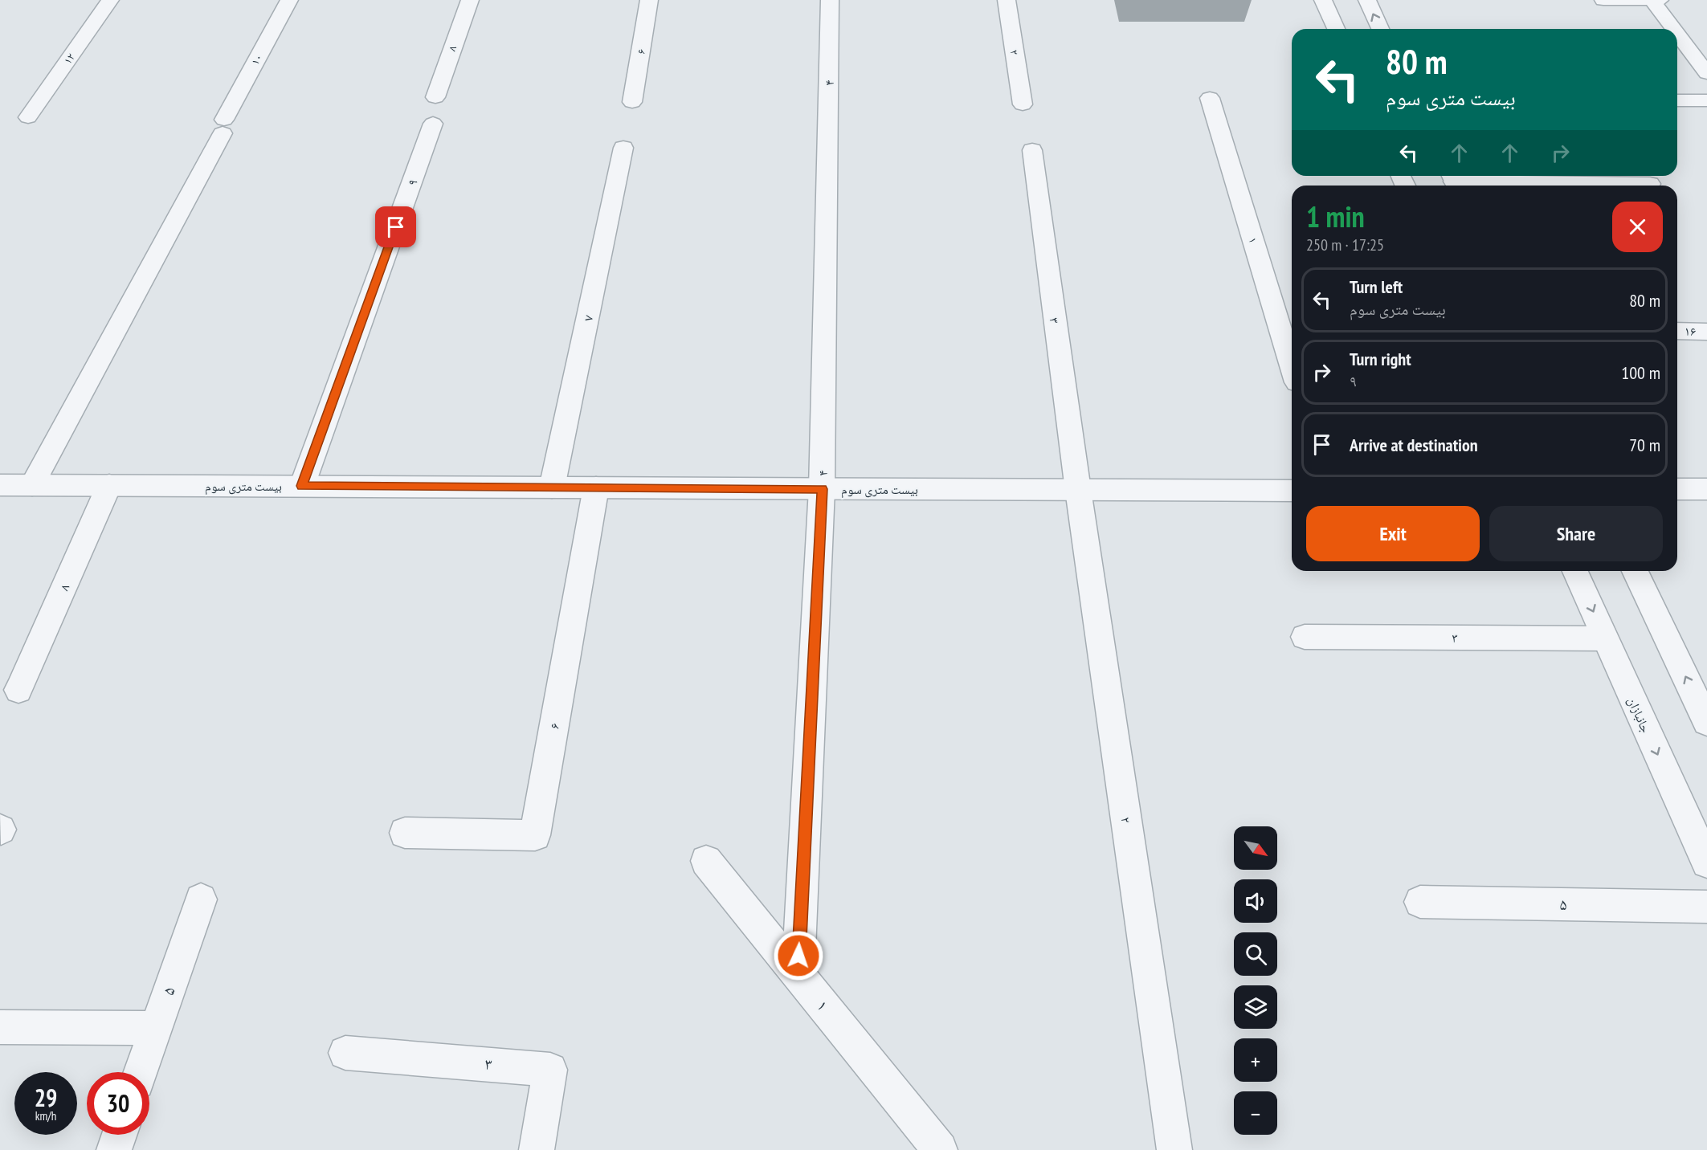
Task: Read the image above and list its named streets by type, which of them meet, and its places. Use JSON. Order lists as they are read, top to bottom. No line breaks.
{"streets":{"street":["۸","۶","۲","۱۲","۱۰","۴","۹","۱","۷","۳","۱۶","بیست متری سوم","جانبازان","۵"]},"crossings":[["۸","بیست متری سوم"],["۶","بیست متری سوم"],["۲","۳"],["۲","بیست متری سوم"],["۱۰","بیست متری سوم"],["۴","۱"],["۴","بیست متری سوم"],["۹","بیست متری سوم"],["۷","بیست متری سوم"],["۳","بیست متری سوم"],["۳","جانبازان"]],"north":"bottom right","page":{"turn":["80 m","بیست متری سوم"],"heading":["1 min","250 m · 17:25"],"list":[{"name":"Turn left","note":"بیست متری سوم","value":"80 m"},{"name":"Turn right","note":"۹","value":"100 m"},{"name":"Arrive at destination","value":"70 m"}],"buttons":["Exit","Share"],"map_buttons":["+","−"],"speed":"29 km/h","limit":"30"}}
